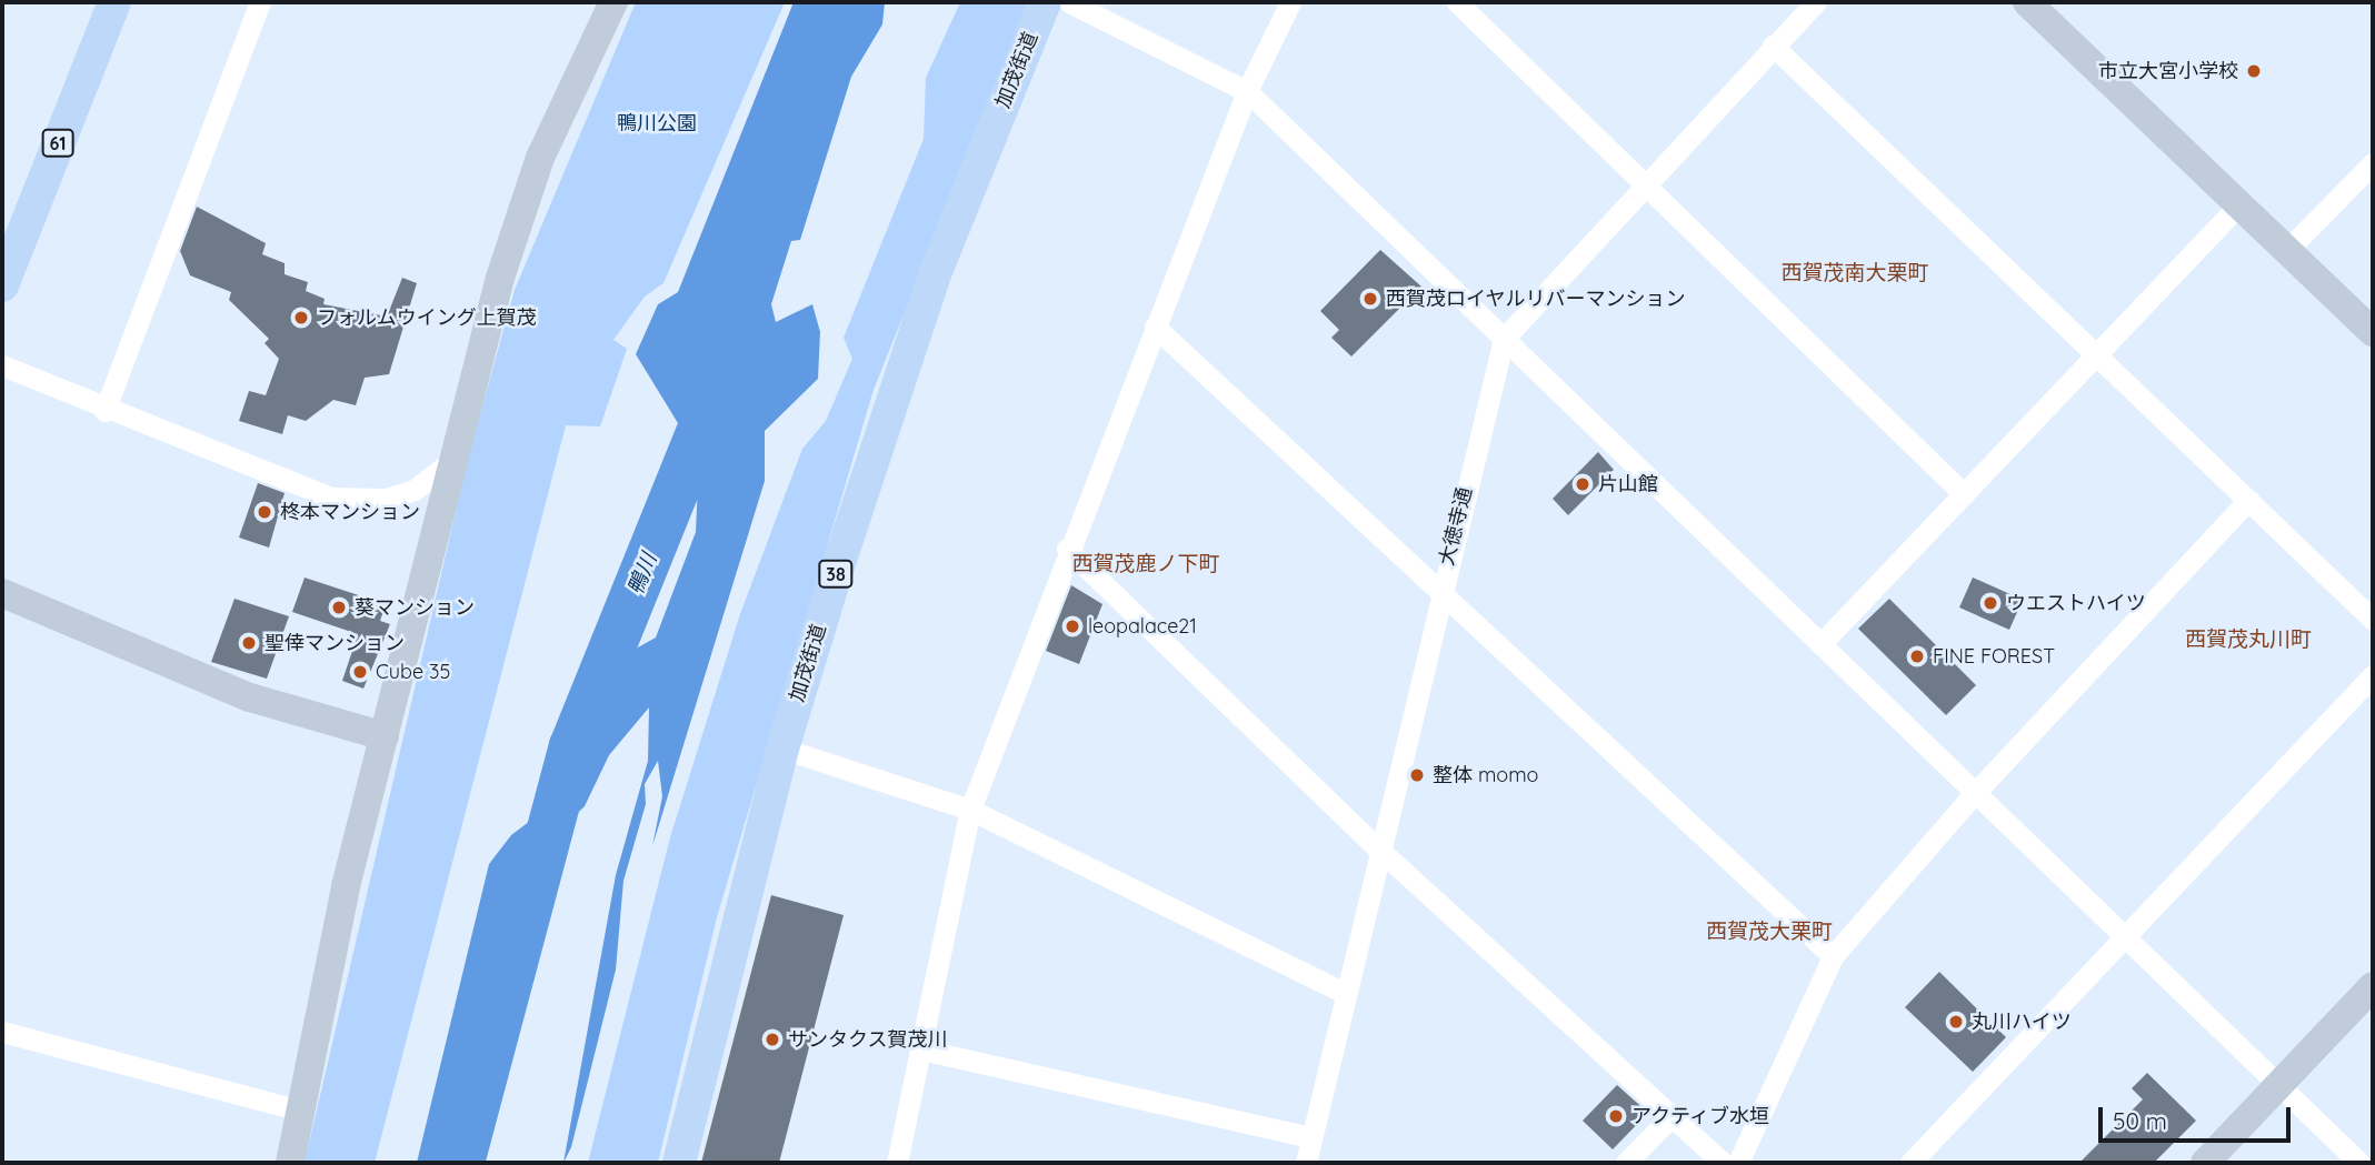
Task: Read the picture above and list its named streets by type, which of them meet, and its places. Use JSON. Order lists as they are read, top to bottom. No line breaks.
{"streets":{"main road":["加茂街道","61","38"],"street":["大徳寺通"]},"districts":["西賀茂南大栗町","西賀茂鹿ノ下町","西賀茂丸川町","西賀茂大栗町"],"water":["鴨川"],"parks":["鴨川公園"],"places":["市立大宮小学校","西賀茂ロイヤルリバーマンション","フォルムウイング上賀茂","片山館","柊本マンション","ウエストハイツ","葵マンション","leopalace21","聖倖マンション","FINE FOREST","Cube 35","整体 momo","丸川ハイツ","サンタクス賀茂川","アクティブ水垣"],"scale_bar":"50 m"}
